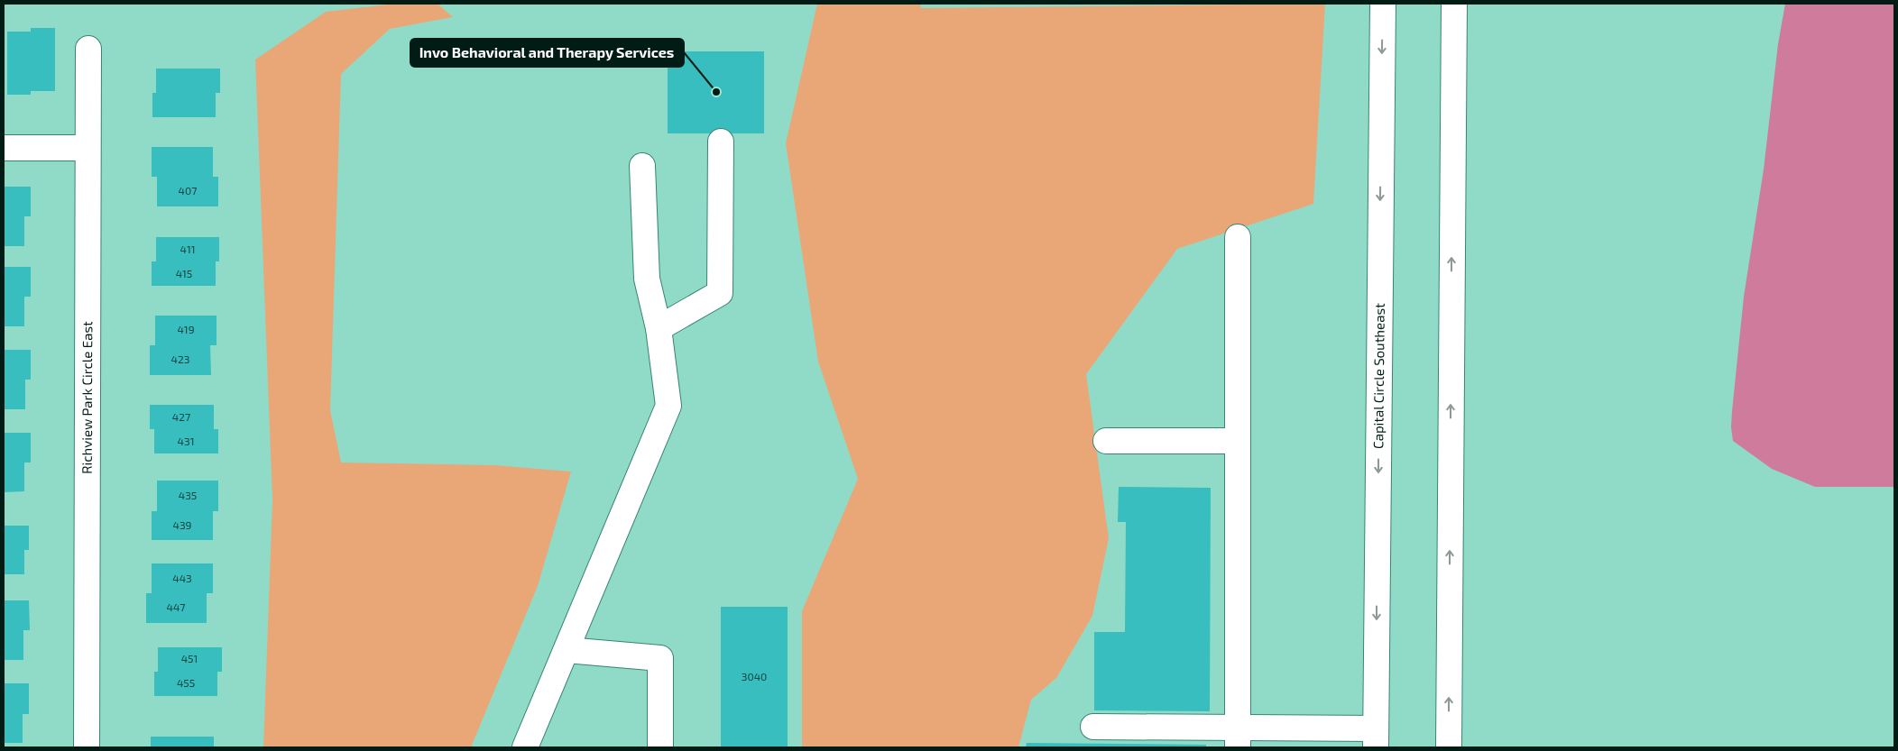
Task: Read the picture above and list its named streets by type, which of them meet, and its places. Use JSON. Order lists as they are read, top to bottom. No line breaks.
{"streets":{"main road":["Capital Circle Southeast","Richview Park Circle East"]},"places":["Invo Behavioral and Therapy Services"],"house_numbers":["407","411","415","419","423","427","431","435","439","443","447","451","3040","455"]}
